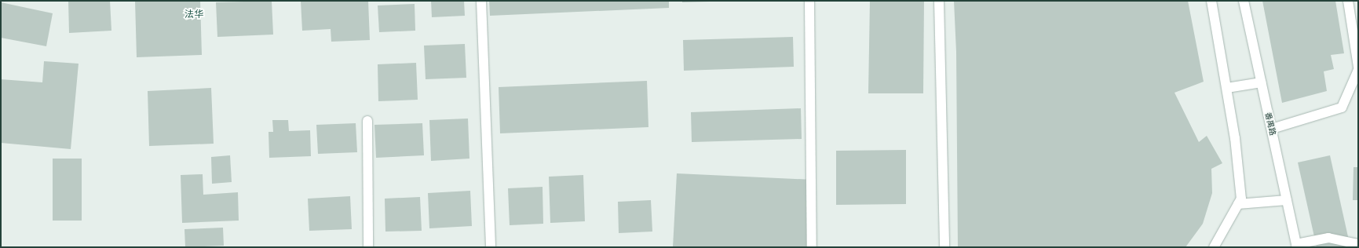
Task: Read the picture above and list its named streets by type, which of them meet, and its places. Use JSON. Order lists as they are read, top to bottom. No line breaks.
{"streets":{"street":["番禺路"]},"districts":["法华"]}
